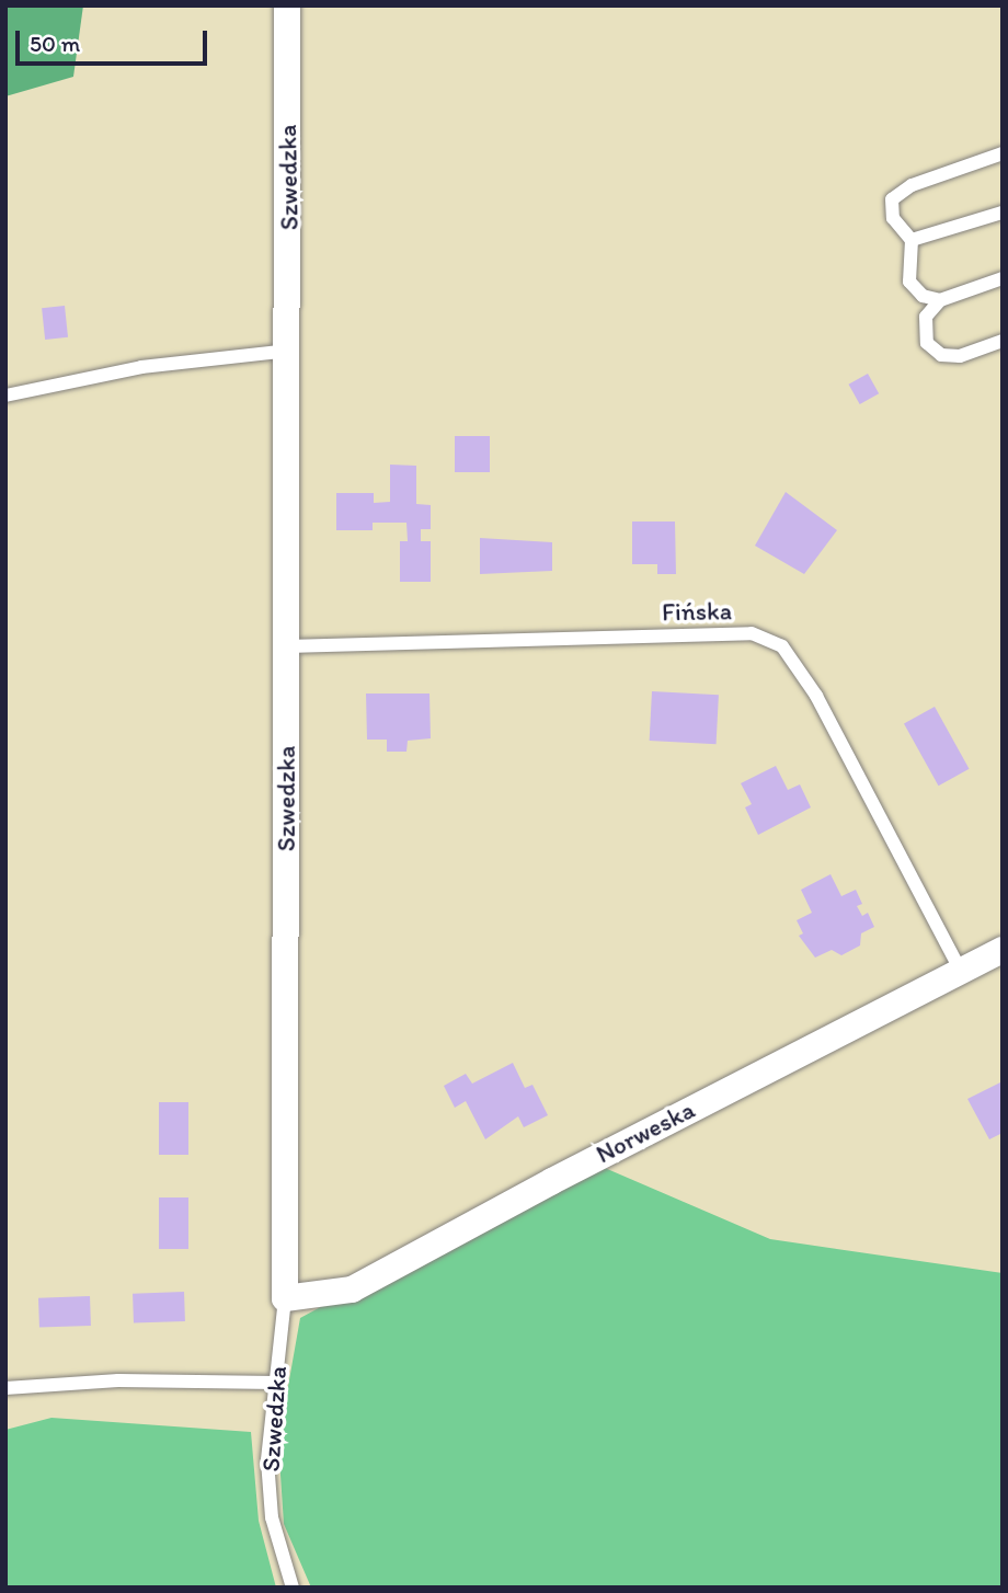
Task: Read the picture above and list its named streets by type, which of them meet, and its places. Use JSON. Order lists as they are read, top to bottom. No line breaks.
{"streets":{"street":["Szwedzka","Norweska"],"lane":["Fińska"]},"crossings":[["Szwedzka","Fińska"],["Szwedzka","Norweska"],["Fińska","Norweska"]],"scale_bar":"50 m"}
